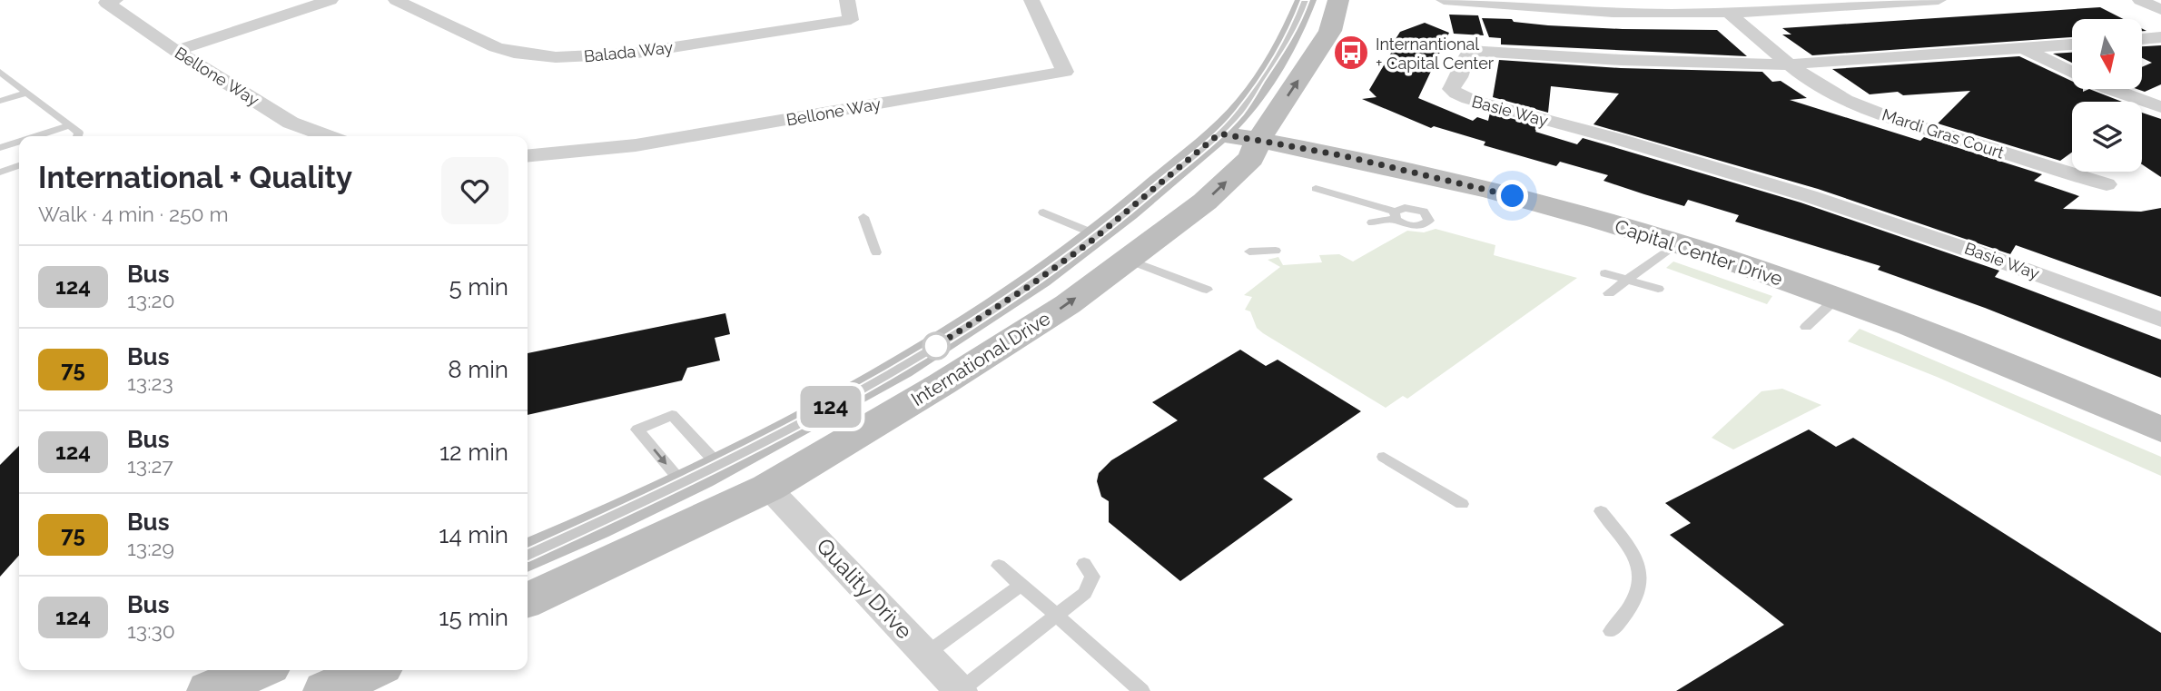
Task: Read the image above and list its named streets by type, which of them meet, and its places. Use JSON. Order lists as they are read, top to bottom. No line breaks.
{"streets":{"main road":["Capital Center Drive","International Drive"],"street":["Balada Way","Bellone Way","Basie Way","Mardi Gras Court","Quality Drive"]},"crossings":[["Basie Way","Mardi Gras Court"],["Capital Center Drive","International Drive"],["International Drive","Quality Drive"]],"places":{"bus stop":["Internantional + Capital Center"]},"lines":["bus line 124"],"north":"bottom","page":{"on_map":"124","heading":["International + Quality","Walk · 4 min · 250 m"],"list":[{"mark":"124","name":"Bus","note":"13:20","value":"5 min"},{"mark":"75","name":"Bus","note":"13:23","value":"8 min"},{"mark":"124","name":"Bus","note":"13:27","value":"12 min"},{"mark":"75","name":"Bus","note":"13:29","value":"14 min"},{"mark":"124","name":"Bus","note":"13:30","value":"15 min"}]}}
